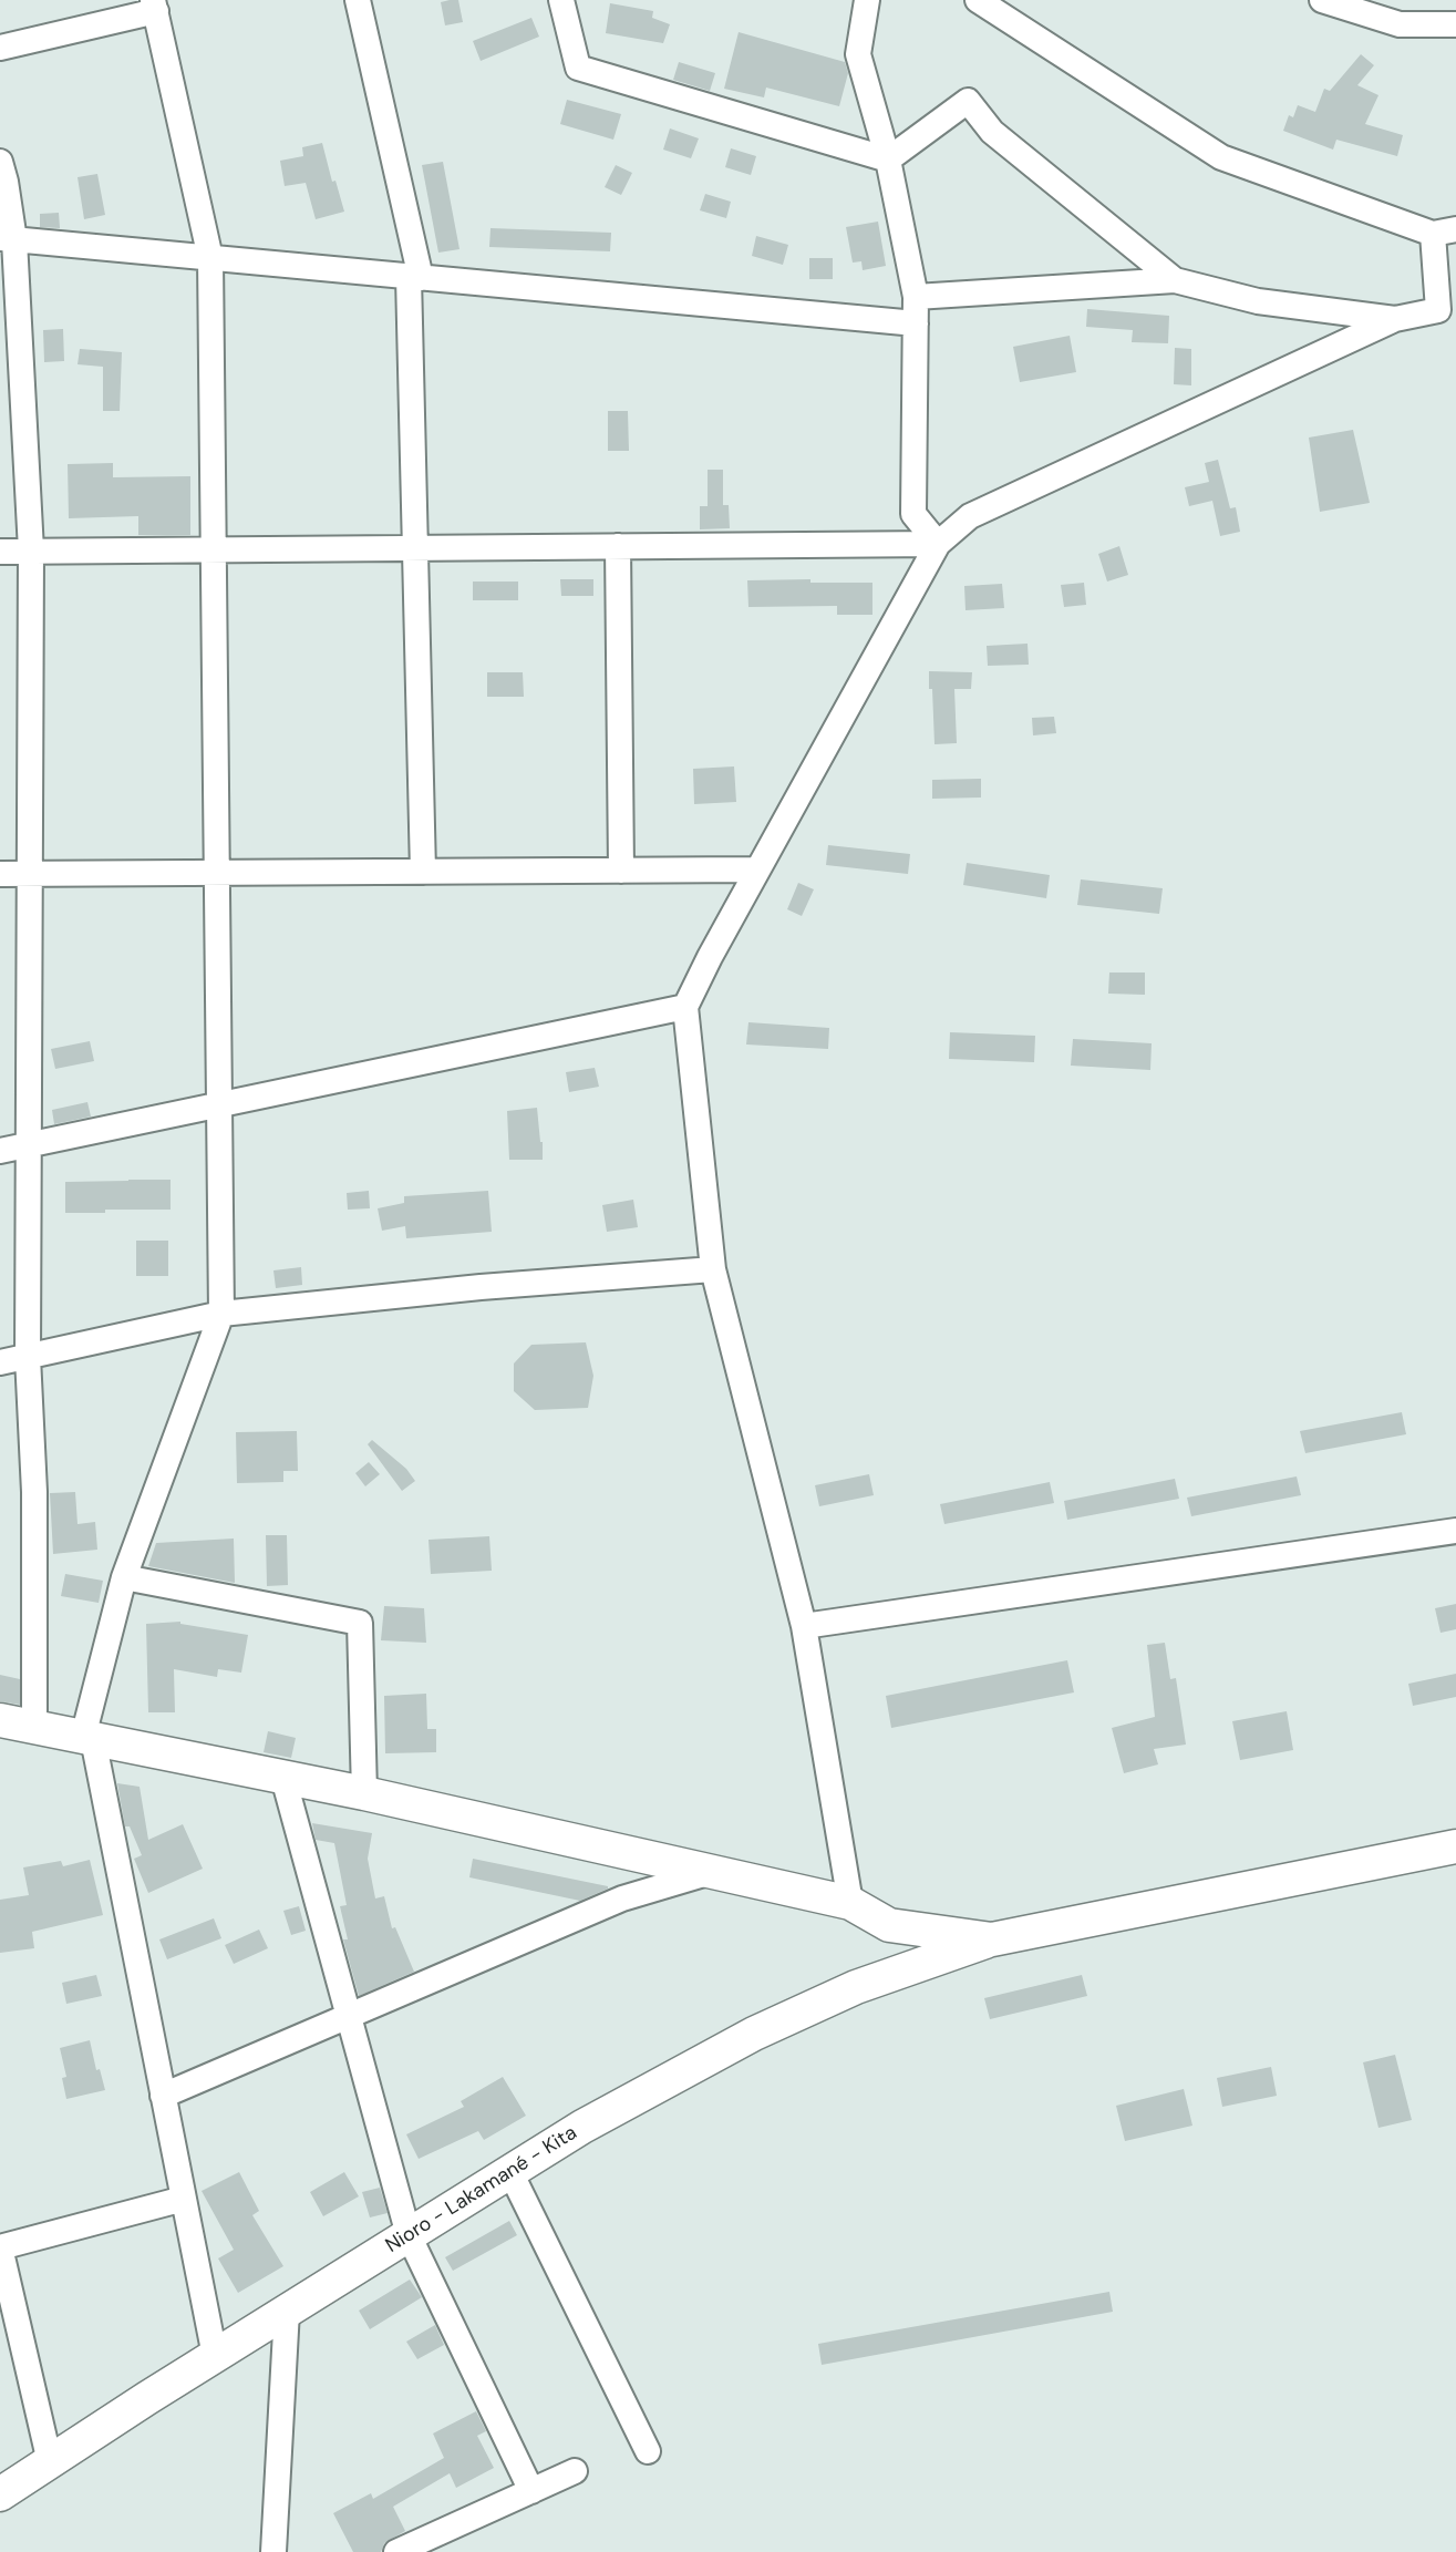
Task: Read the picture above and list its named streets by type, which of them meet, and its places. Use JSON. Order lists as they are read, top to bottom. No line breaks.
{"streets":{"main road":["Nioro - Lakamané - Kita"]}}
